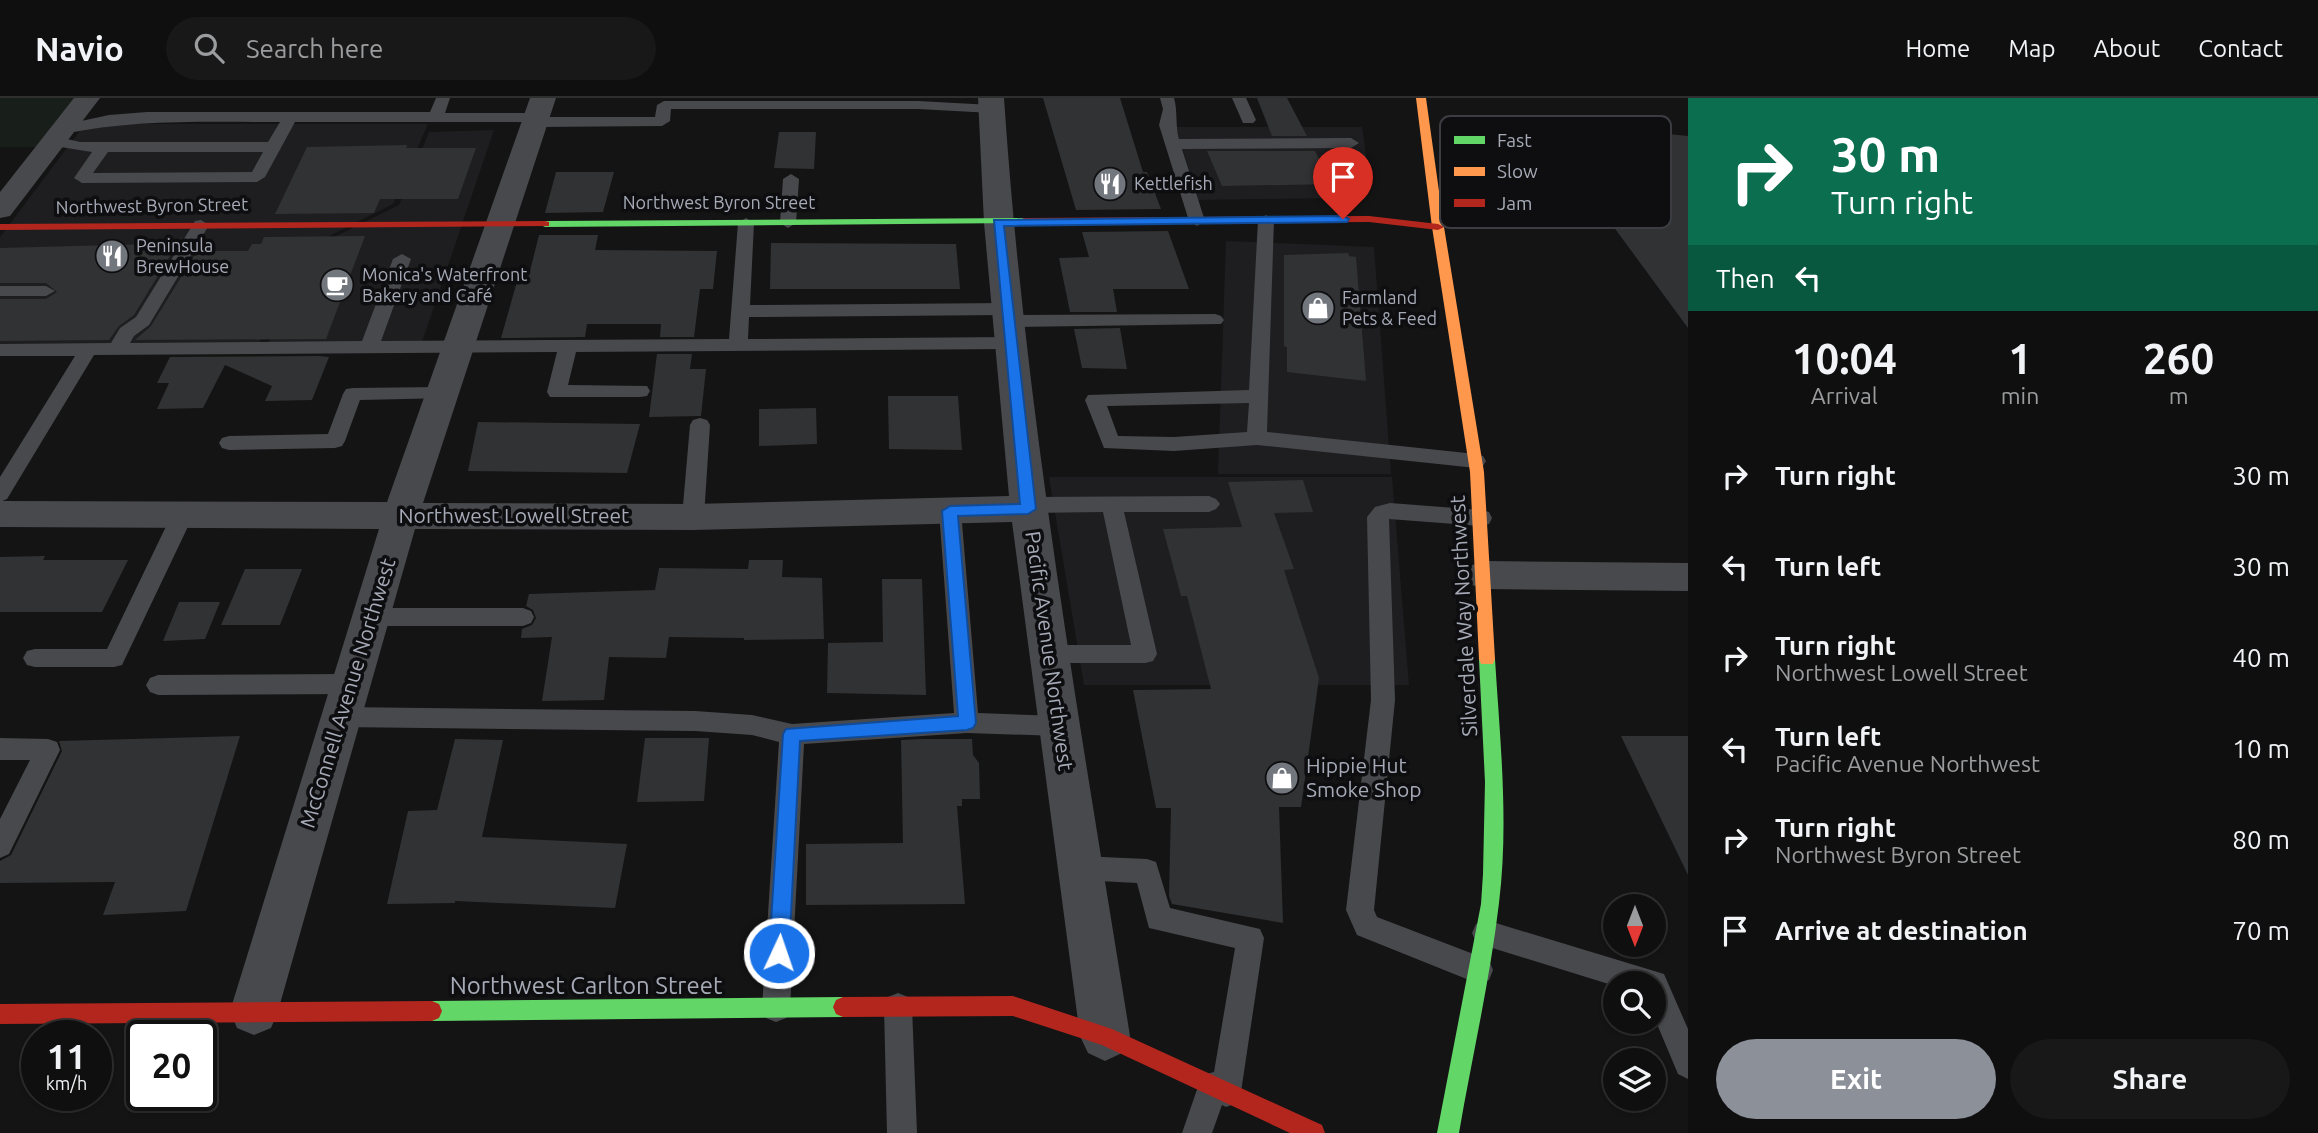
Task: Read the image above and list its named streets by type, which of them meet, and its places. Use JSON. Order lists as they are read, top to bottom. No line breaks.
{"streets":{"street":["Northwest Byron Street","Northwest Lowell Street","Silverdale Way Northwest","Pacific Avenue Northwest","McConnell Avenue Northwest","Northwest Carlton Street"]},"crossings":[["Northwest Byron Street","Silverdale Way Northwest"],["Northwest Byron Street","Pacific Avenue Northwest"],["Northwest Byron Street","McConnell Avenue Northwest"],["Northwest Lowell Street","Pacific Avenue Northwest"],["Northwest Lowell Street","McConnell Avenue Northwest"],["Pacific Avenue Northwest","Northwest Carlton Street"],["McConnell Avenue Northwest","Northwest Carlton Street"]],"places":{"restaurant":["Kettlefish","Peninsula BrewHouse"],"cafe":["Monica's Waterfront Bakery and Café"],"shop":["Farmland Pets & Feed","Hippie Hut Smoke Shop"]},"legend":["Fast","Slow","Jam"],"north":"bottom","page":{"header":"Navio","search":"Search here","nav":["Home","Map","About","Contact"],"turn":["30 m","Turn right"],"then":"Then","eta":["10:04","Arrival","1","min","260","m"],"list":[{"name":"Turn right","value":"30 m"},{"name":"Turn left","value":"30 m"},{"name":"Turn right","note":"Northwest Lowell Street","value":"40 m"},{"name":"Turn left","note":"Pacific Avenue Northwest","value":"10 m"},{"name":"Turn right","note":"Northwest Byron Street","value":"80 m"},{"name":"Arrive at destination","value":"70 m"}],"speed":"11 km/h","limit":"20","buttons":["Exit","Share"]}}
